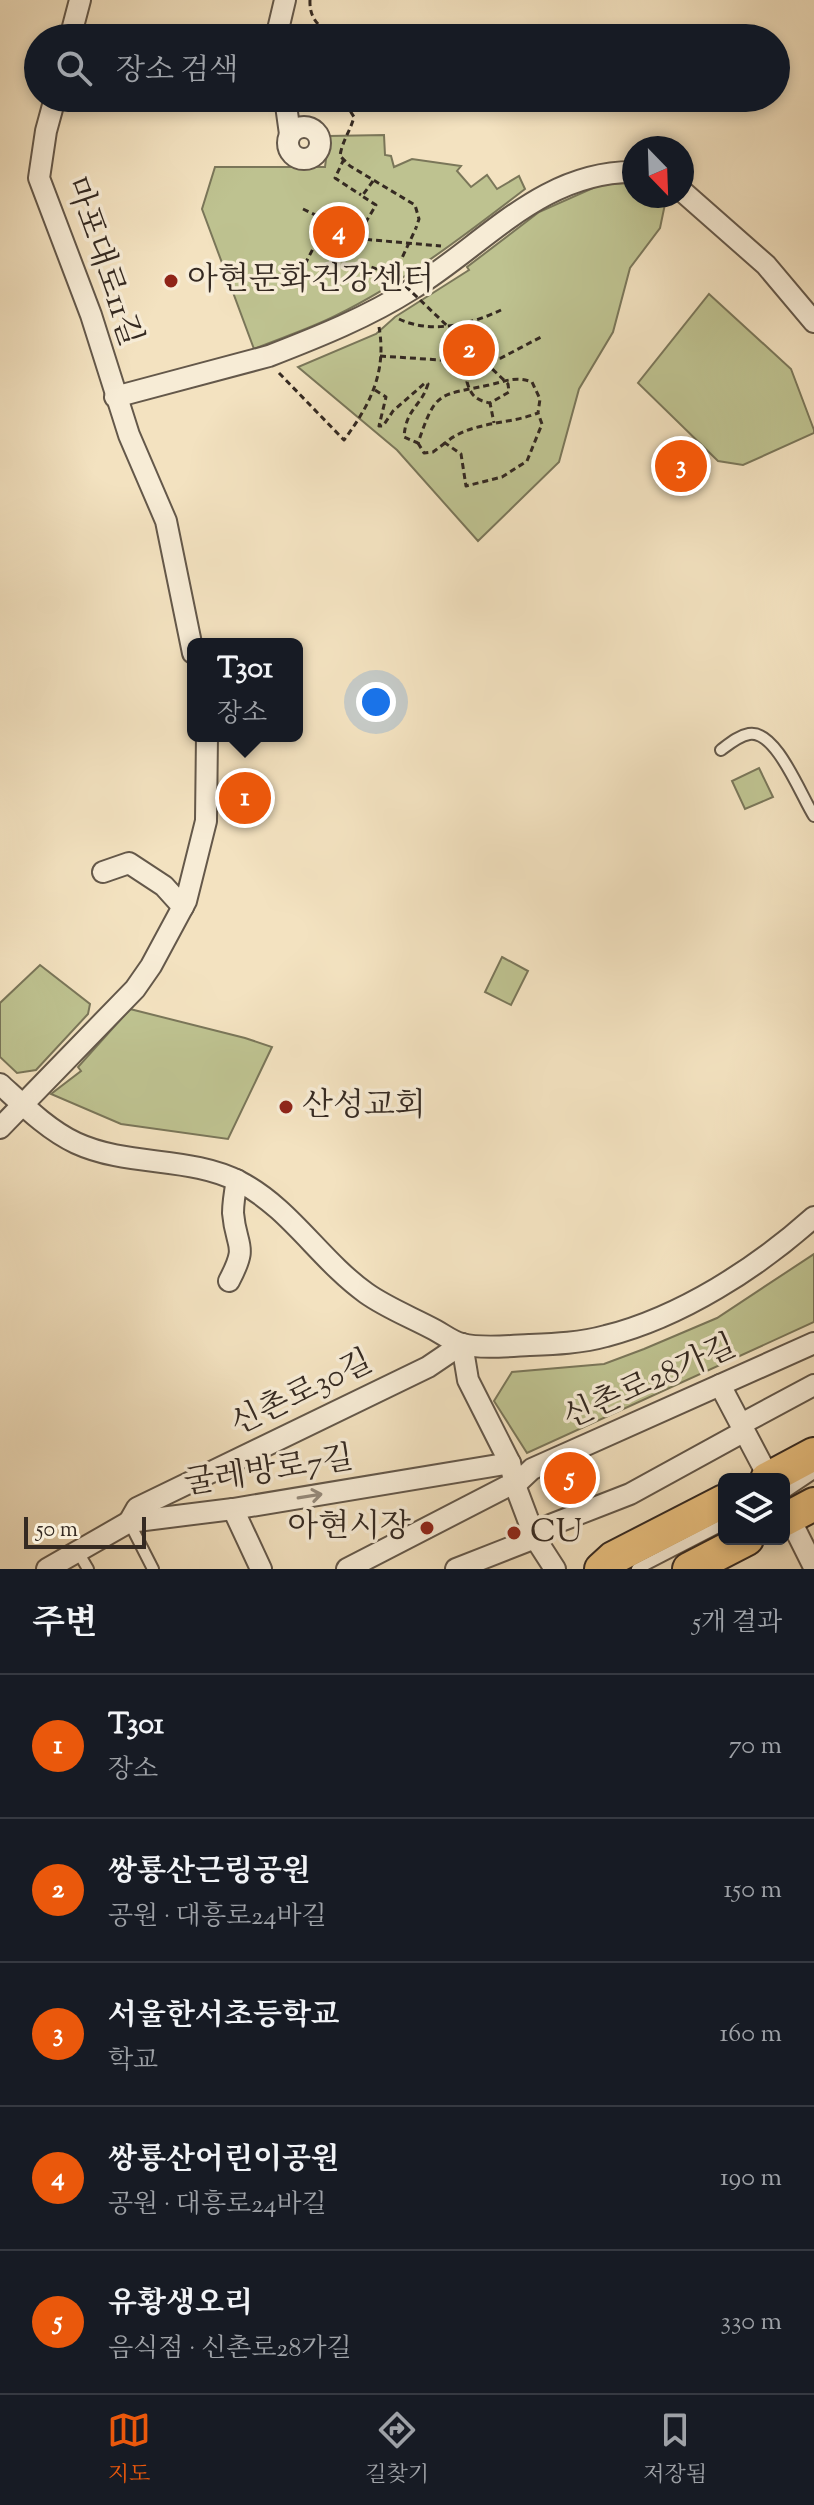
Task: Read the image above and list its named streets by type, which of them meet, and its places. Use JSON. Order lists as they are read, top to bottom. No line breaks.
{"streets":{"street":["마포대로11길","신촌로28가길","신촌로30길","굴레방로7길"]},"crossings":[["신촌로30길","굴레방로7길"]],"places":["아현문화건강센터","산성교회","아현시장","CU"],"scale_bar":"50 m","north":"bottom right","page":{"search":"장소 검색","pins":["4","2","3","1","5"],"popup":["T301","장소"],"scale":"50 m","heading":["주변","5개 결과"],"list":[{"mark":"1","name":"T301","note":"장소","value":"70 m"},{"mark":"2","name":"쌍룡산근링공원","note":"공원 · 대흥로24바길","value":"150 m"},{"mark":"3","name":"서울한서초등학교","note":"학교","value":"160 m"},{"mark":"4","name":"쌍룡산어린이공원","note":"공원 · 대흥로24바길","value":"190 m"},{"mark":"5","name":"유황생오리","note":"음식점 · 신촌로28가길","value":"330 m"}],"nav":["지도","길찾기","저장됨"]}}
